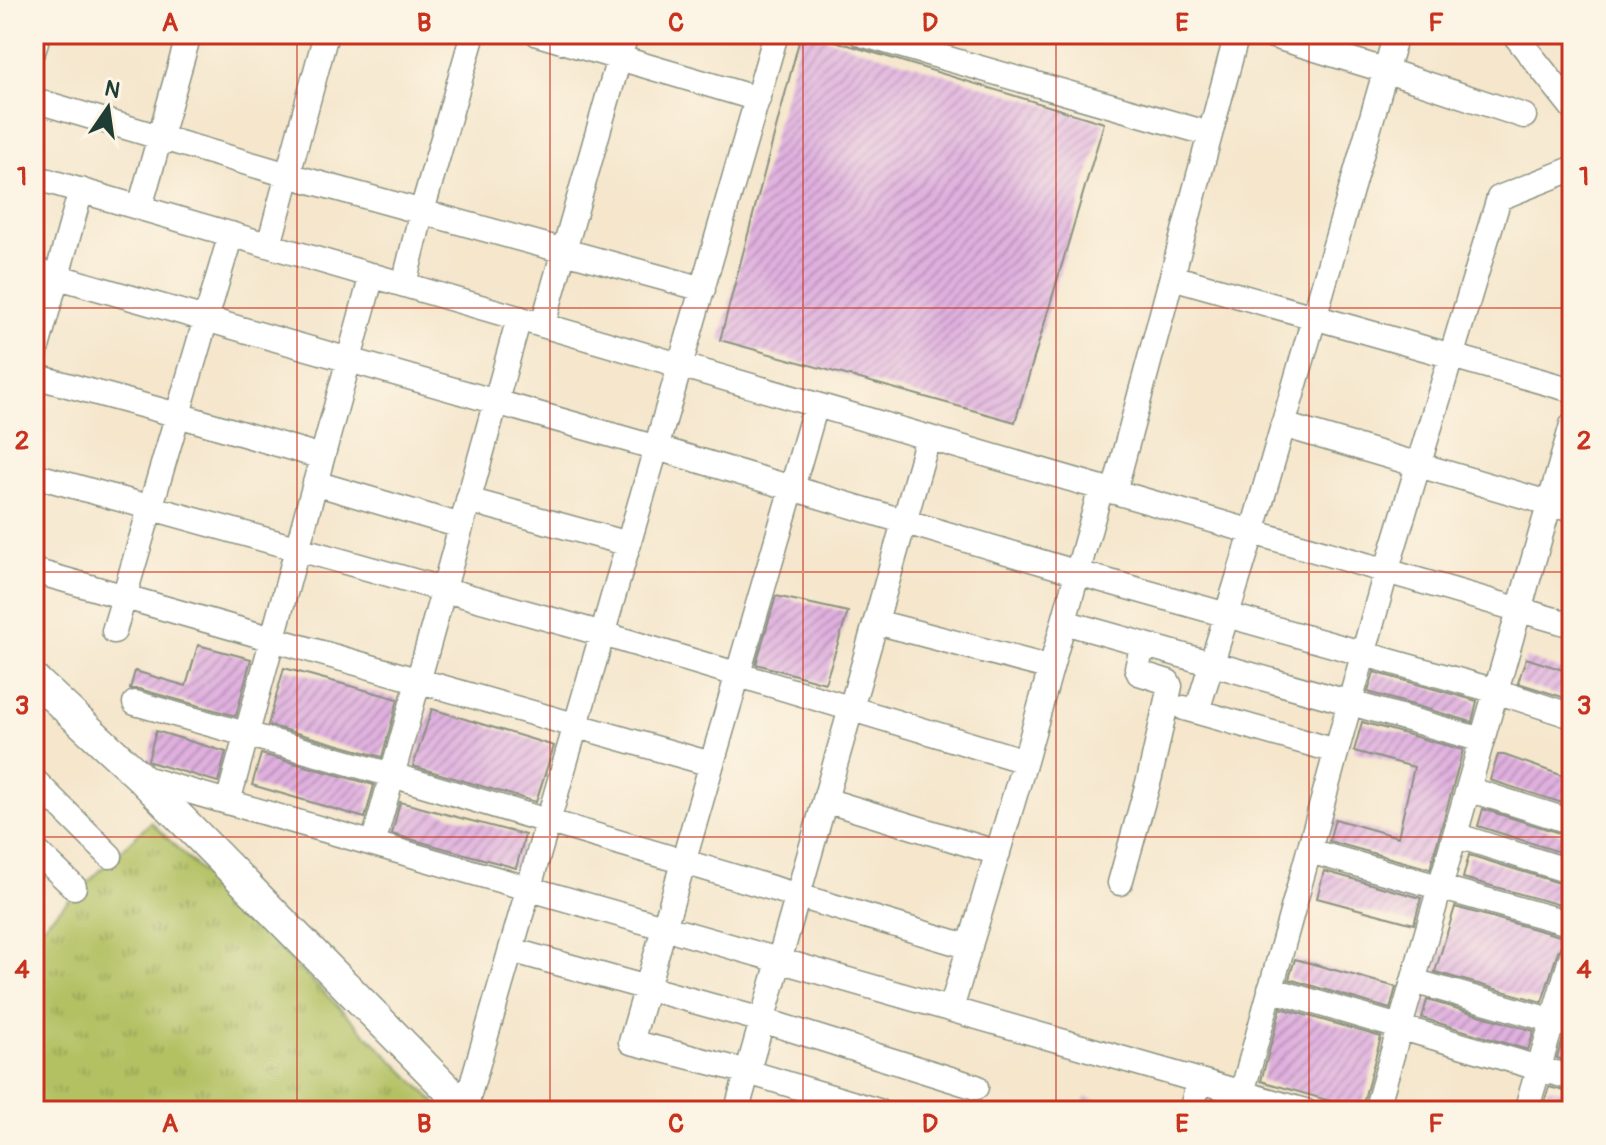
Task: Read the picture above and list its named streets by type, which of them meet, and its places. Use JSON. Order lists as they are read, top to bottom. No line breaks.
{"north":"top","grid":{"columns":["A","B","C","D","E","F"],"rows":["1","2","3","4"]}}
